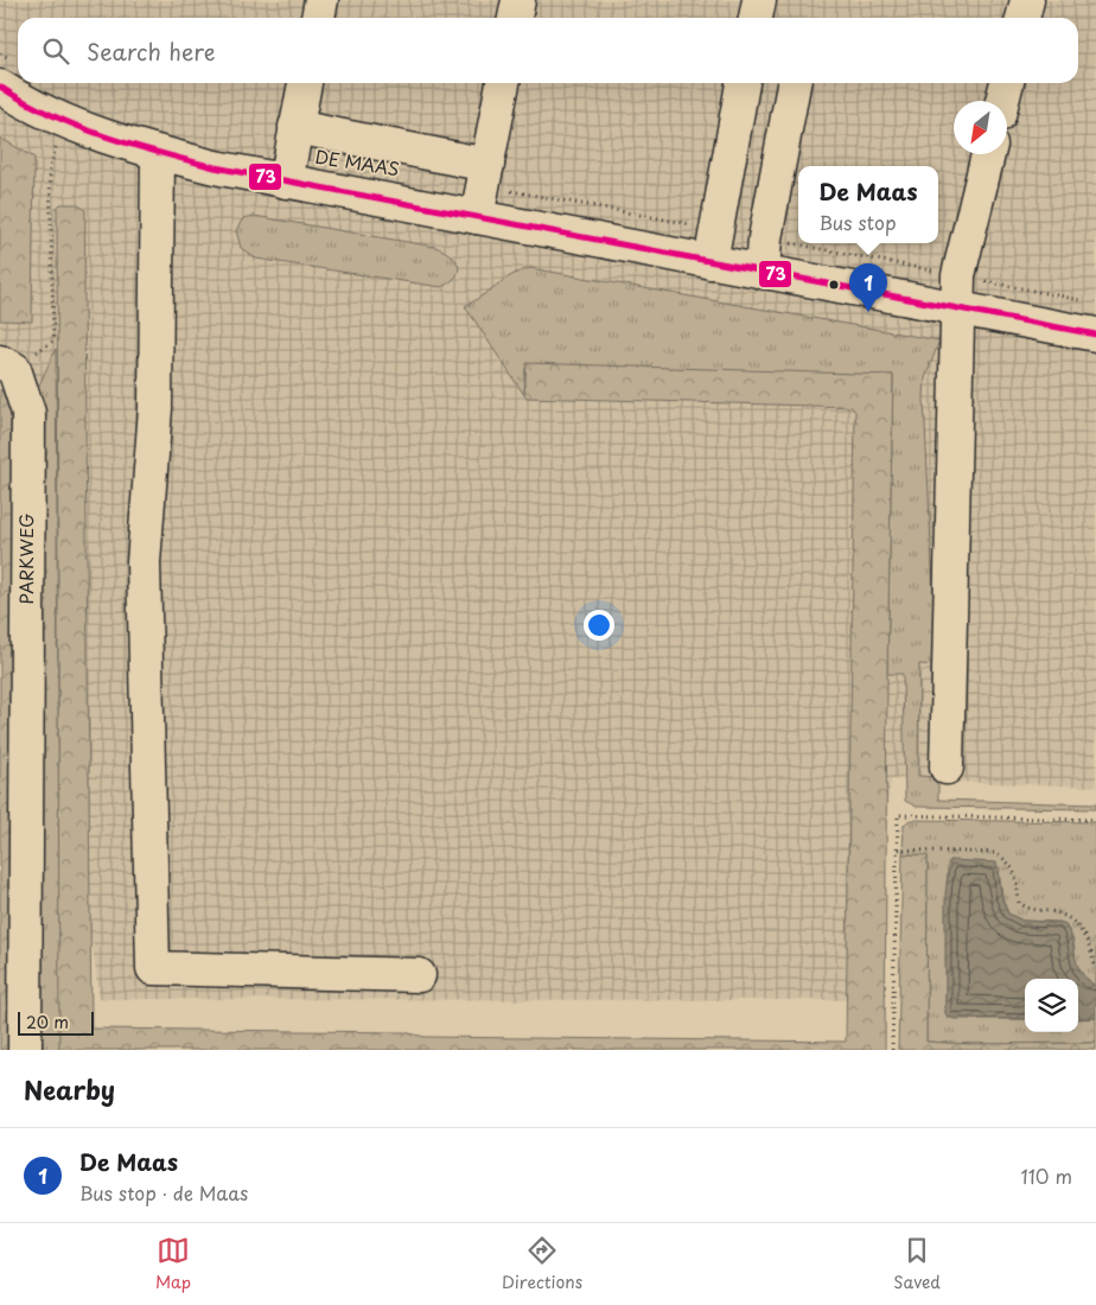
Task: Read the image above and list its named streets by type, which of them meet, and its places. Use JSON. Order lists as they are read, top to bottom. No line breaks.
{"streets":{"street":["DE MAAS","PARKWEG"]},"lines":["transit line 73"],"scale_bar":"20 m","north":"bottom left","page":{"search":"Search here","popup":["De Maas","Bus stop"],"pins":"1","scale":"20 m","heading":"Nearby","list":[{"mark":"1","name":"De Maas","note":"Bus stop · de Maas","value":"110 m"}],"nav":["Map","Directions","Saved"]}}
